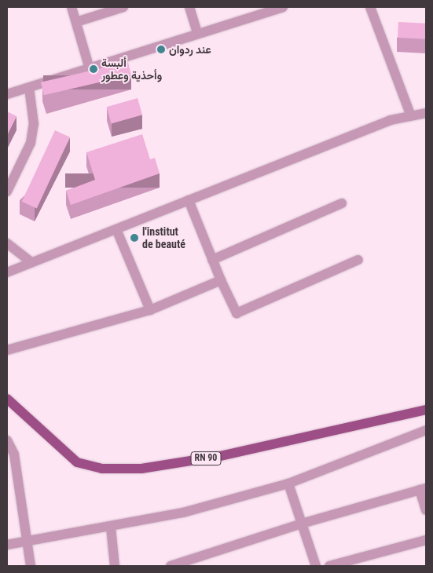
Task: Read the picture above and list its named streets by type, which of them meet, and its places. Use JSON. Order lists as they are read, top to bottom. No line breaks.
{"streets":{"main road":["RN 90"]},"places":["عند ردوان","ألبسة وأحذية وعطور","l'institut de beauté"]}
